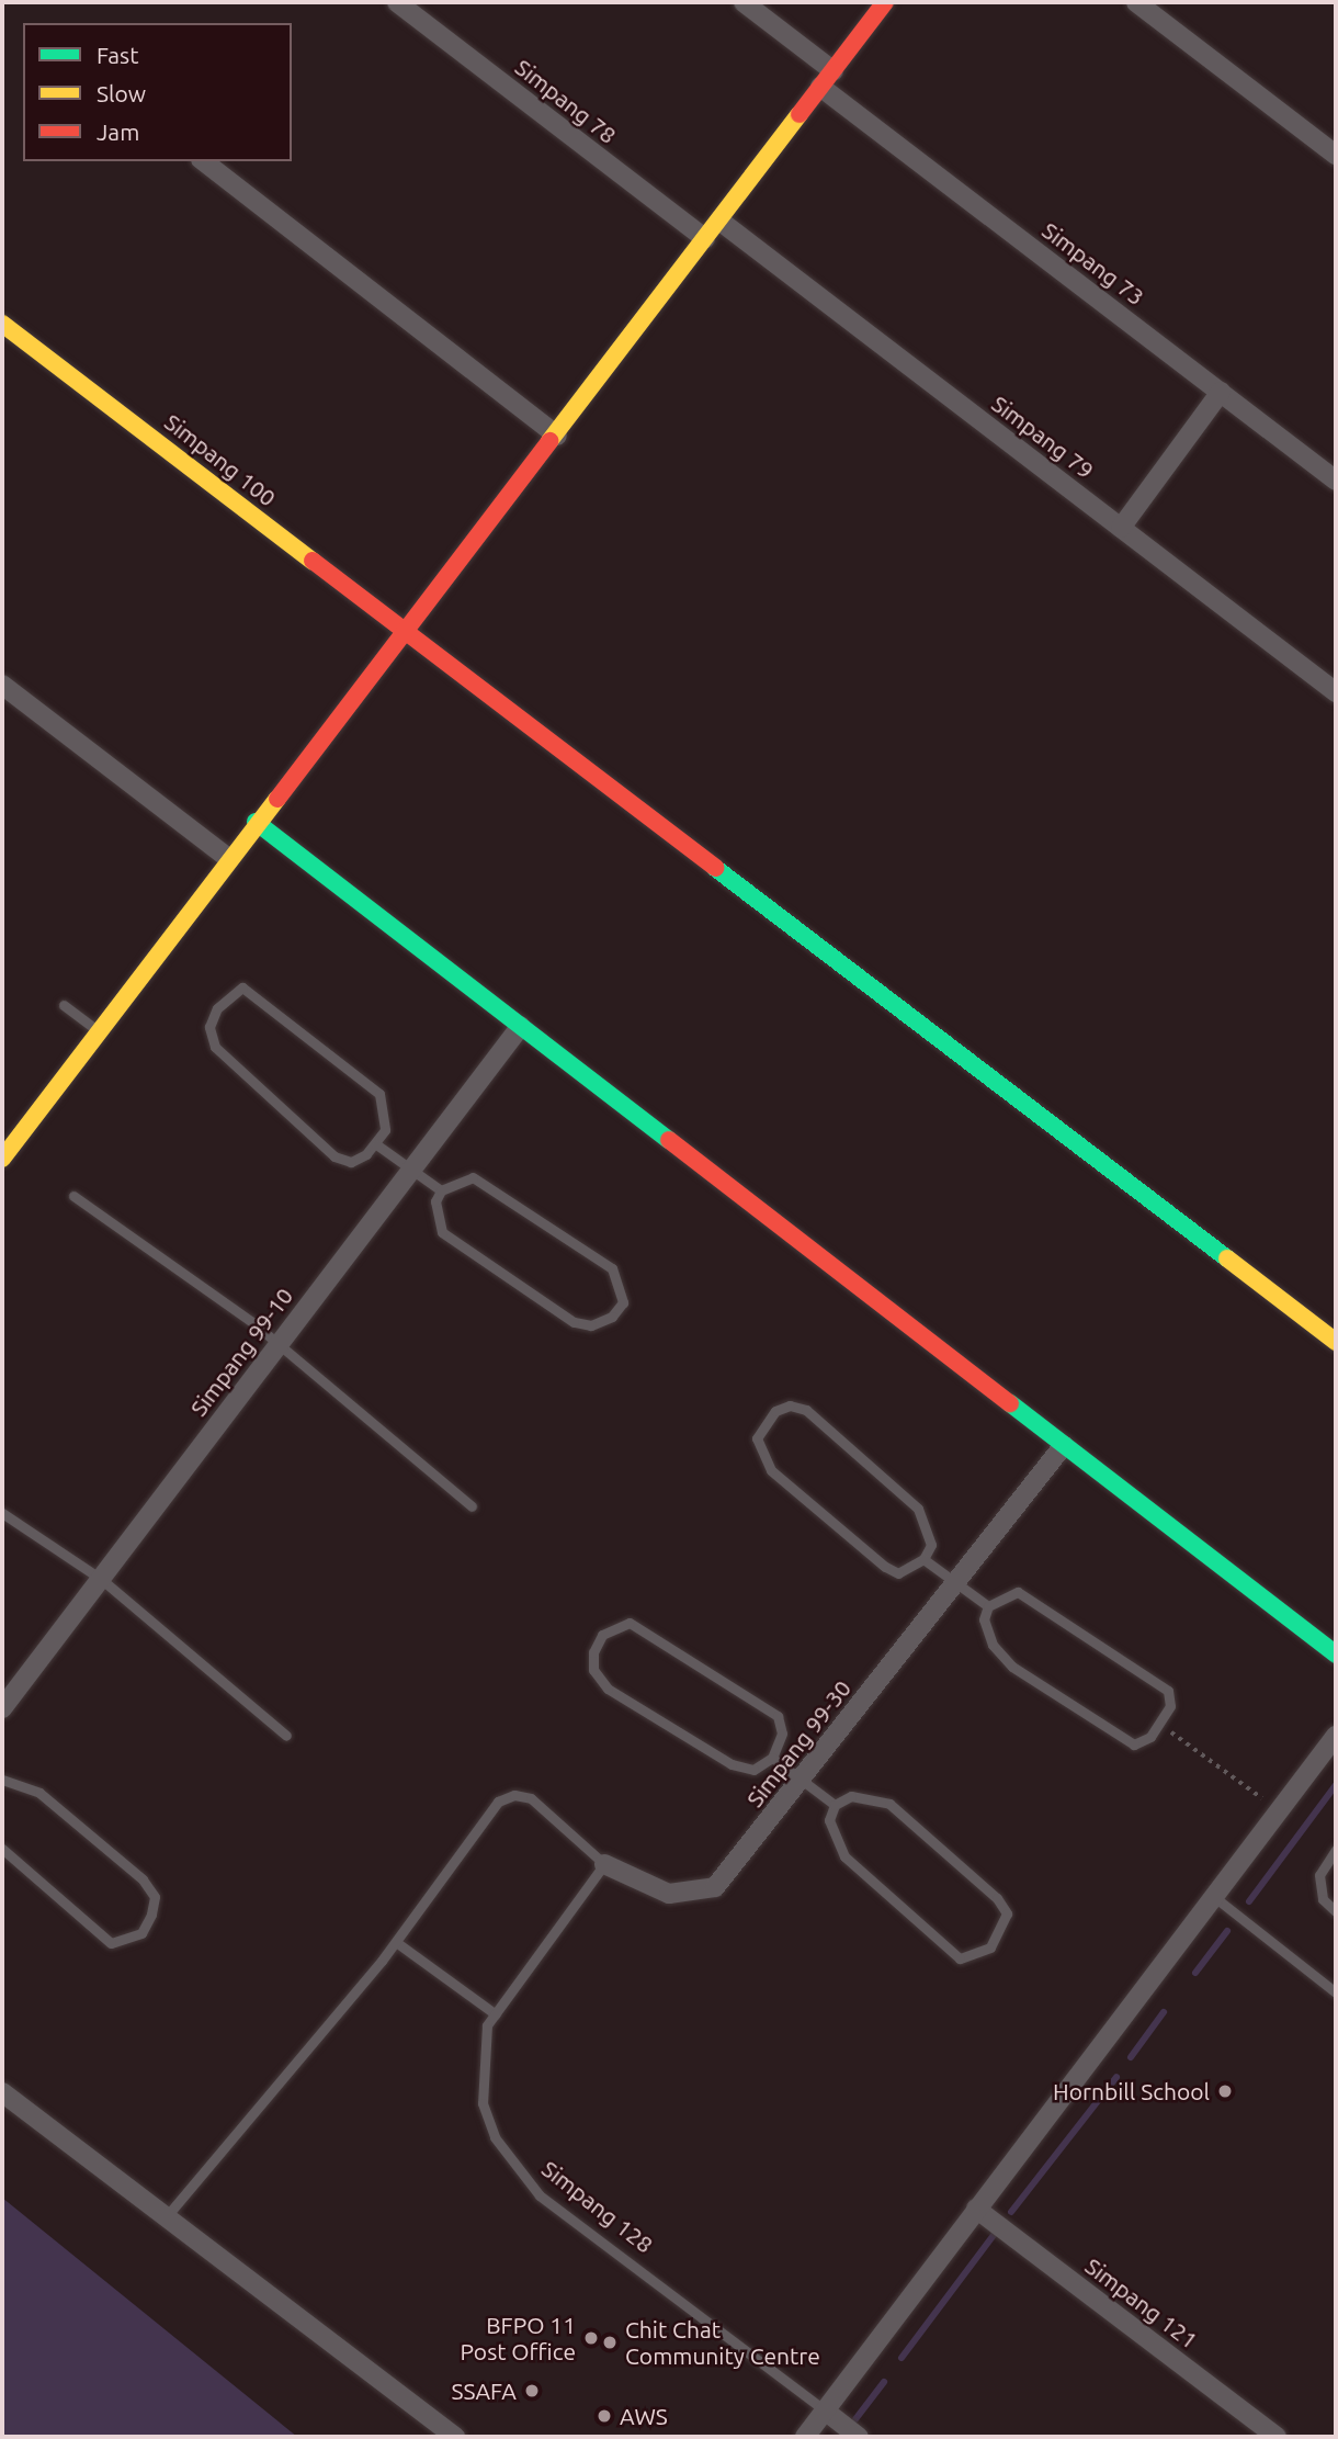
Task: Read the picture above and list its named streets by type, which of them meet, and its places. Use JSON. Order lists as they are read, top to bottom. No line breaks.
{"streets":{"street":["Simpang 78","Simpang 73","Simpang 79","Simpang 100","Simpang 99-10","Simpang 99-30","Simpang 128","Simpang 121"]},"crossings":[["Simpang 99-30","Simpang 128"]],"places":["Hornbill School","BFPO 11 Post Office","Chit Chat Community Centre","SSAFA","AWS"],"legend":["Fast","Slow","Jam"]}
